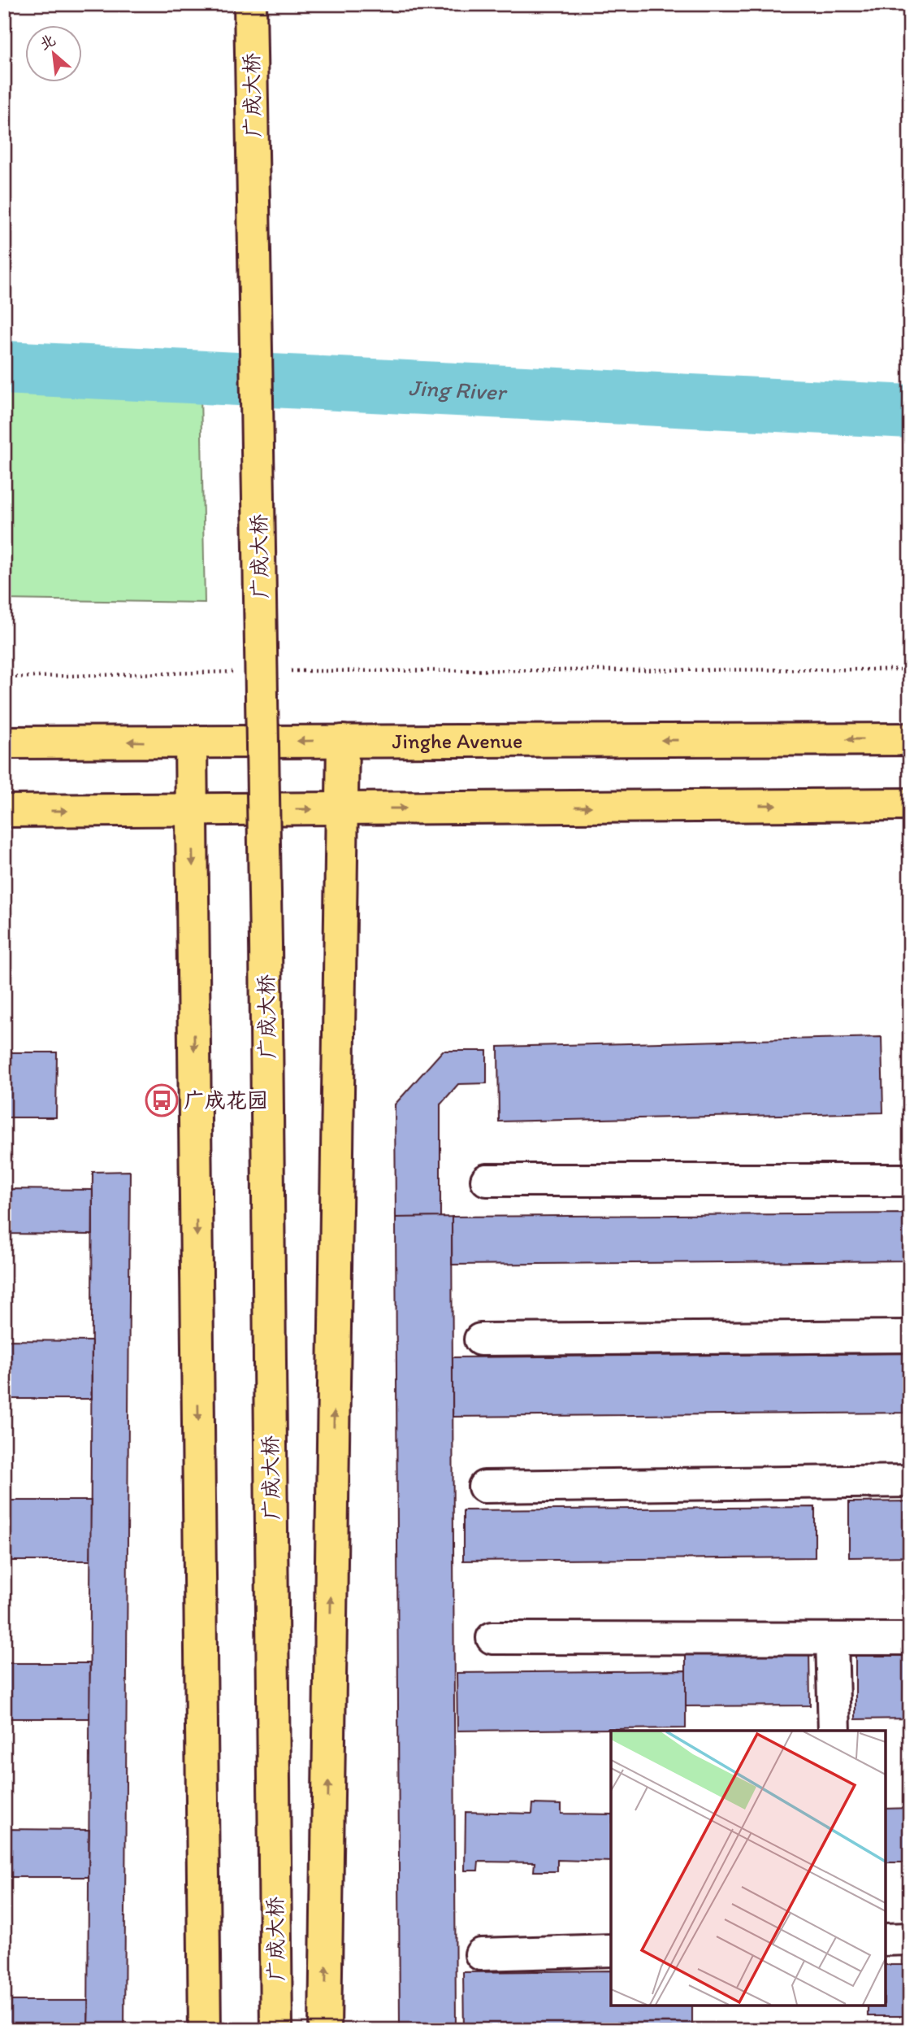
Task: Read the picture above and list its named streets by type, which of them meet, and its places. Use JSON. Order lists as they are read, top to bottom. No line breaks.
{"streets":{"main road":["广成大桥","Jinghe Avenue"]},"water":["Jing River"],"places":{"bus stop":["广成花园"]},"north":"top left"}
